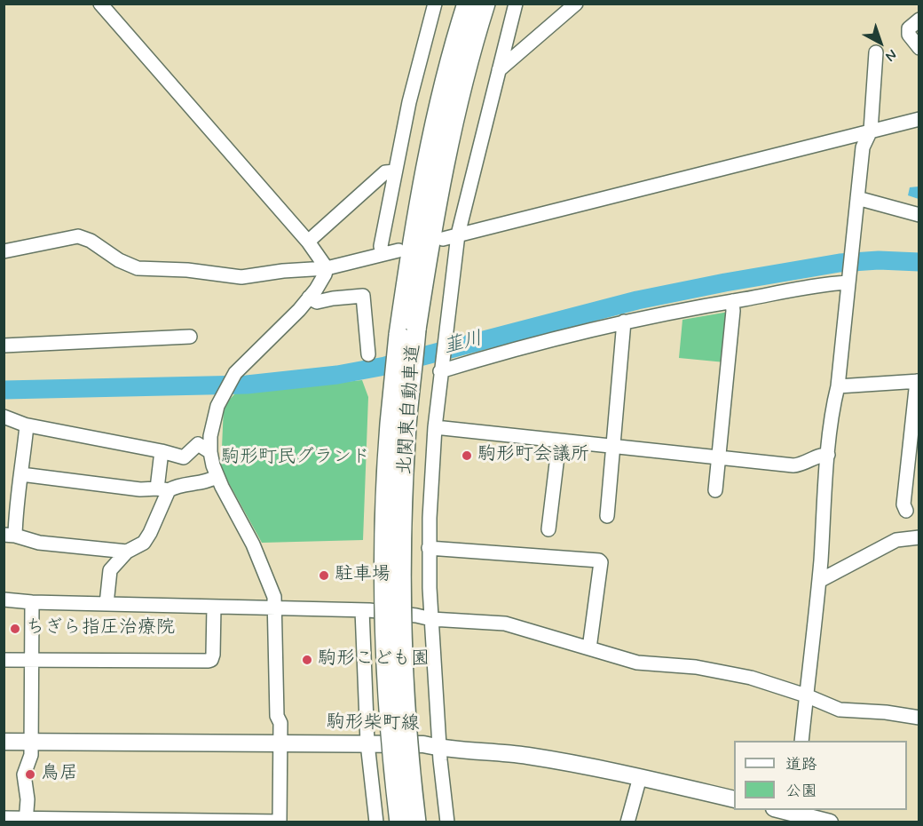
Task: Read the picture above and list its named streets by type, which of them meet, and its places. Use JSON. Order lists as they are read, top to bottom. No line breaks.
{"streets":{"highway":["北関東自動車道"],"main road":["駒形柴町線"]},"water":["韮川"],"parks":["駒形町民グランド"],"places":["駒形町会議所","駐車場","ちぎら指圧治療院","駒形こども園","鳥居"],"legend":["道路","公園"],"north":"bottom right"}
